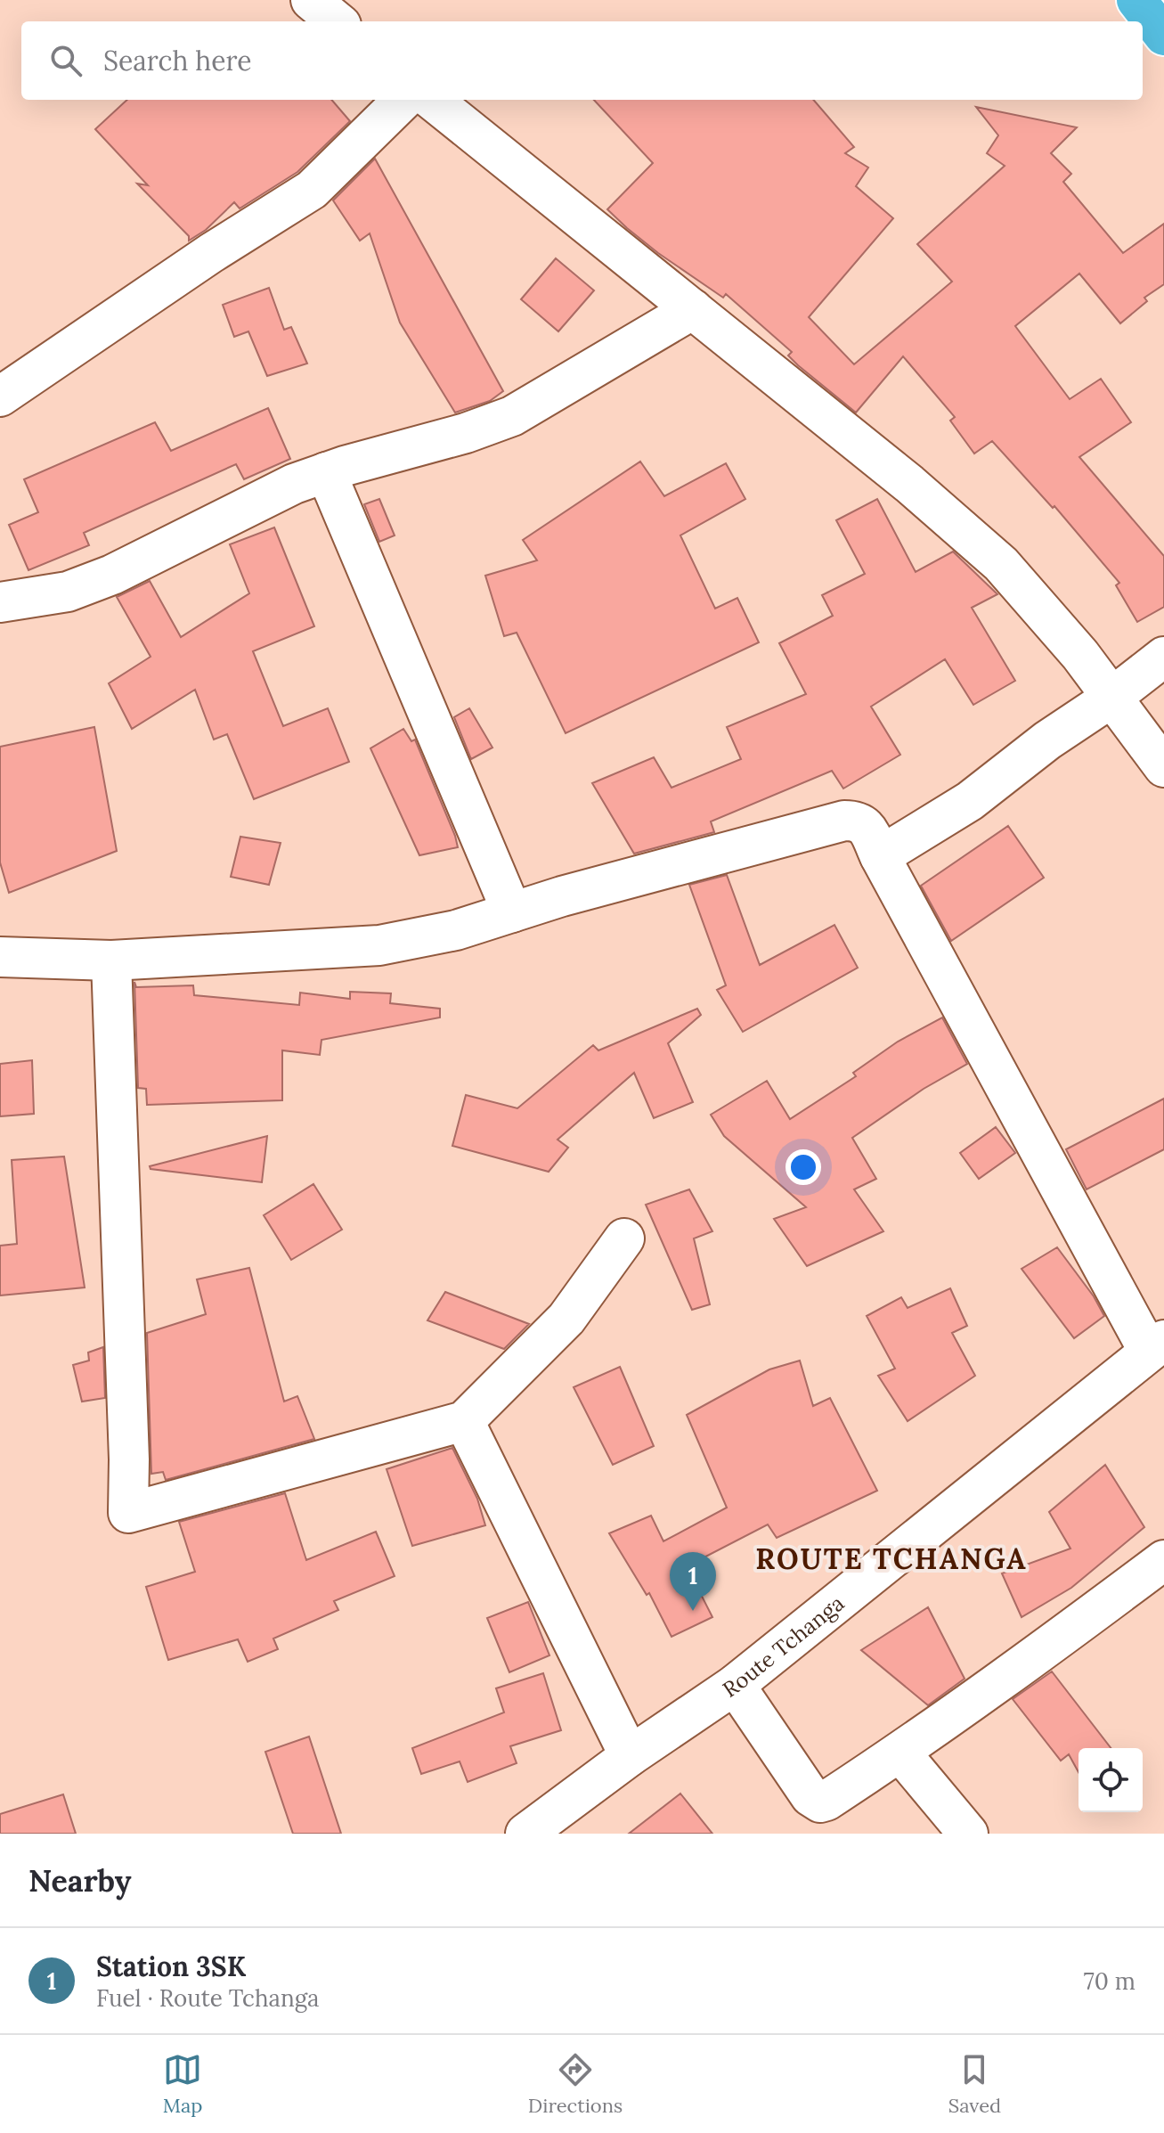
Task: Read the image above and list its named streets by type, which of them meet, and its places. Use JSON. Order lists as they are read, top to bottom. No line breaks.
{"streets":{"street":["Route Tchanga"]},"districts":["ROUTE TCHANGA"],"page":{"search":"Search here","pins":"1","heading":"Nearby","list":[{"mark":"1","name":"Station 3SK","note":"Fuel · Route Tchanga","value":"70 m"}],"nav":["Map","Directions","Saved"]}}
